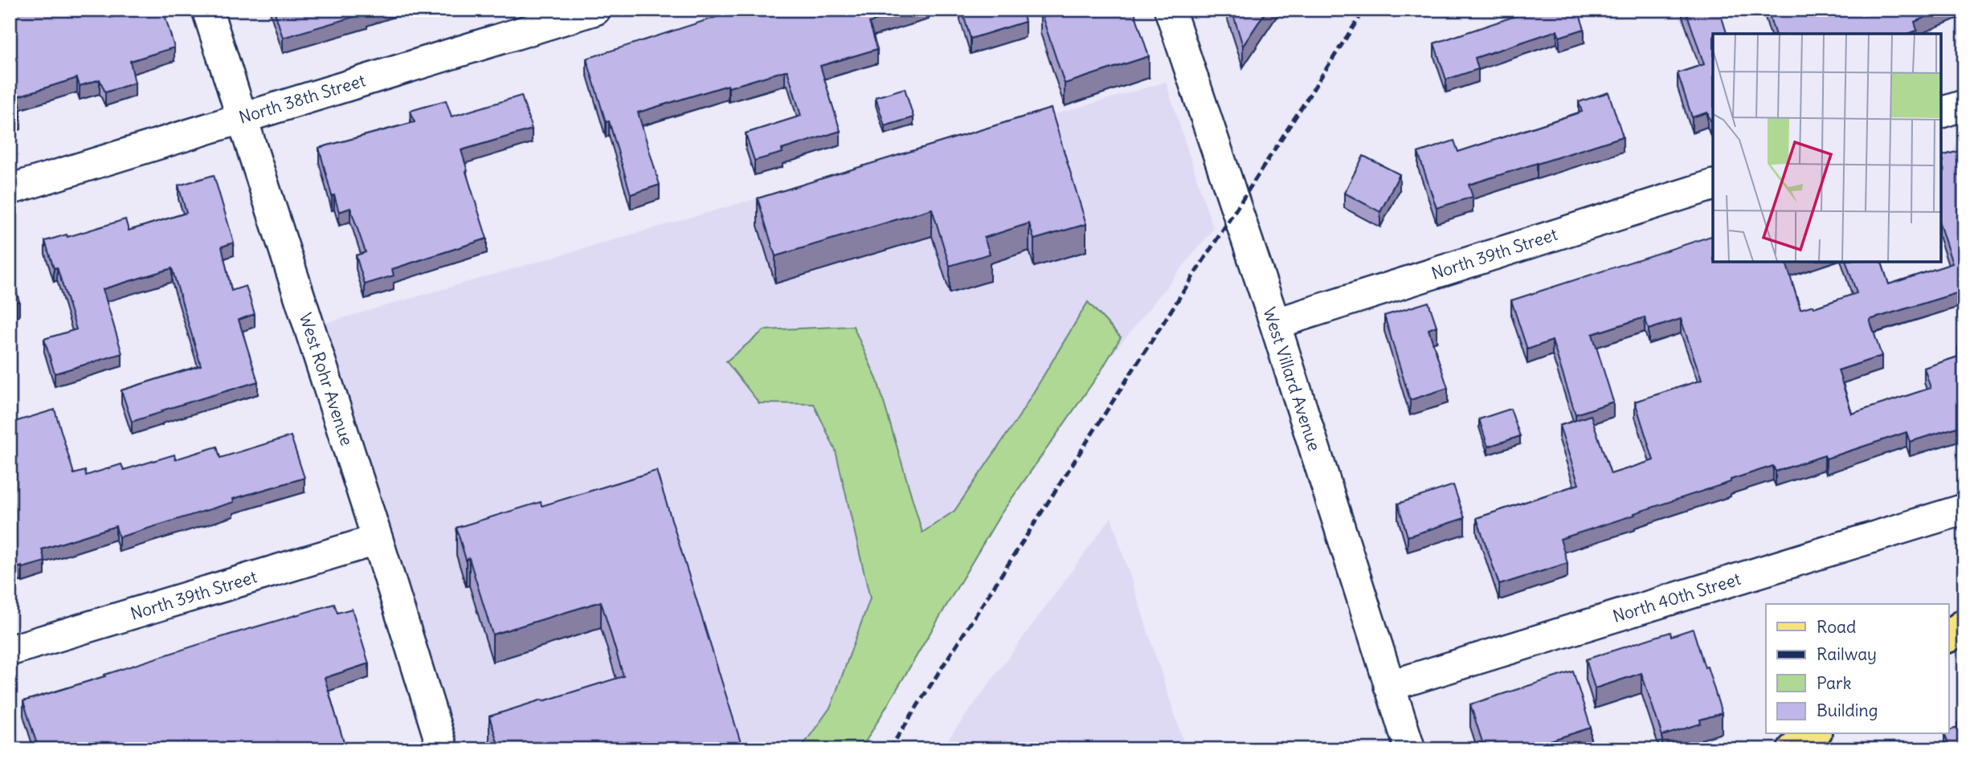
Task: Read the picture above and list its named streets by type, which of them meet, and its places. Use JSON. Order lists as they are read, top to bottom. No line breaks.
{"streets":{"street":["North 38th Street","North 39th Street","West Rohr Avenue","West Villard Avenue","North 40th Street"]},"crossings":[["North 38th Street","West Rohr Avenue"],["North 39th Street","West Rohr Avenue"],["North 39th Street","West Villard Avenue"],["West Villard Avenue","North 40th Street"]],"legend":["Road","Railway","Park","Building"]}
